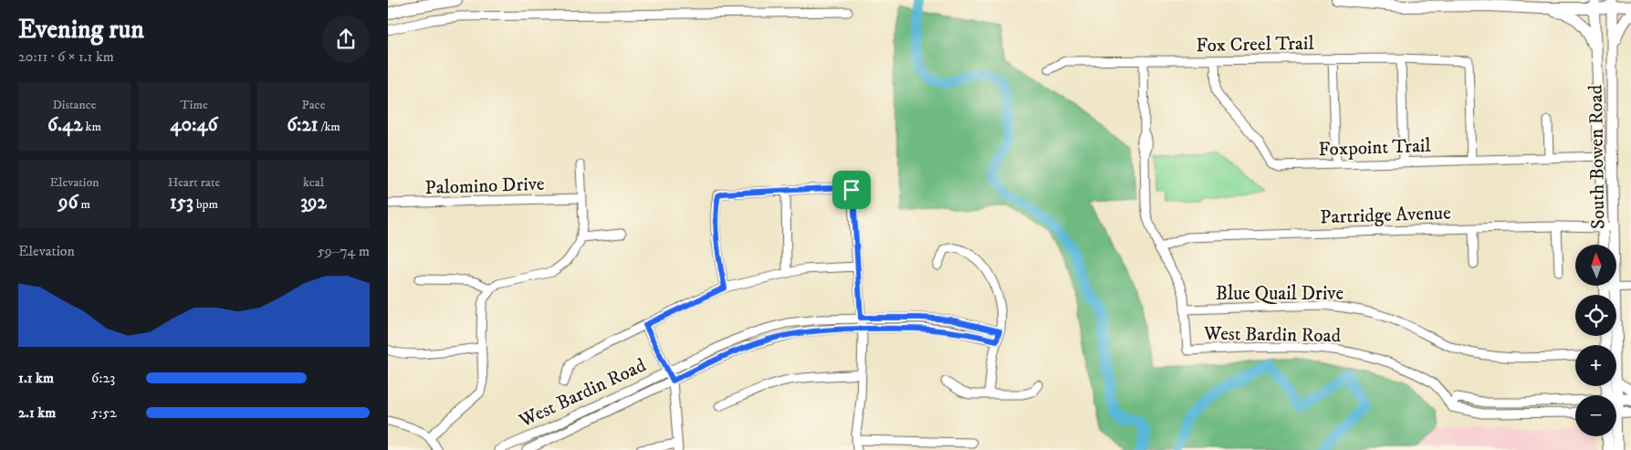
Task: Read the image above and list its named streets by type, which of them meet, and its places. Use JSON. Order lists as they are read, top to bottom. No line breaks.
{"streets":{"main road":["South Bowen Road"],"street":["Fox Creel Trail","Foxpoint Trail","Palomino Drive","Partridge Avenue","Blue Quail Drive","West Bardin Road"]},"crossings":[["Fox Creel Trail","Foxpoint Trail"],["Foxpoint Trail","South Bowen Road"],["South Bowen Road","Partridge Avenue"],["Blue Quail Drive","West Bardin Road"]],"north":"top","page":{"heading":["Evening run","20:11 · 6 × 1.1 km"],"stats":[["Distance","6.42 km"],["Time","40:46"],["Pace","6:21 /km"],["Elevation","96 m"],["Heart rate","153 bpm"],["kcal","392"]],"chart":["Elevation","59–74 m"],"map_buttons":["+","−"],"list":[{"name":"1.1 km","note":"6:23"},{"name":"2.1 km","note":"5:52"}]}}
